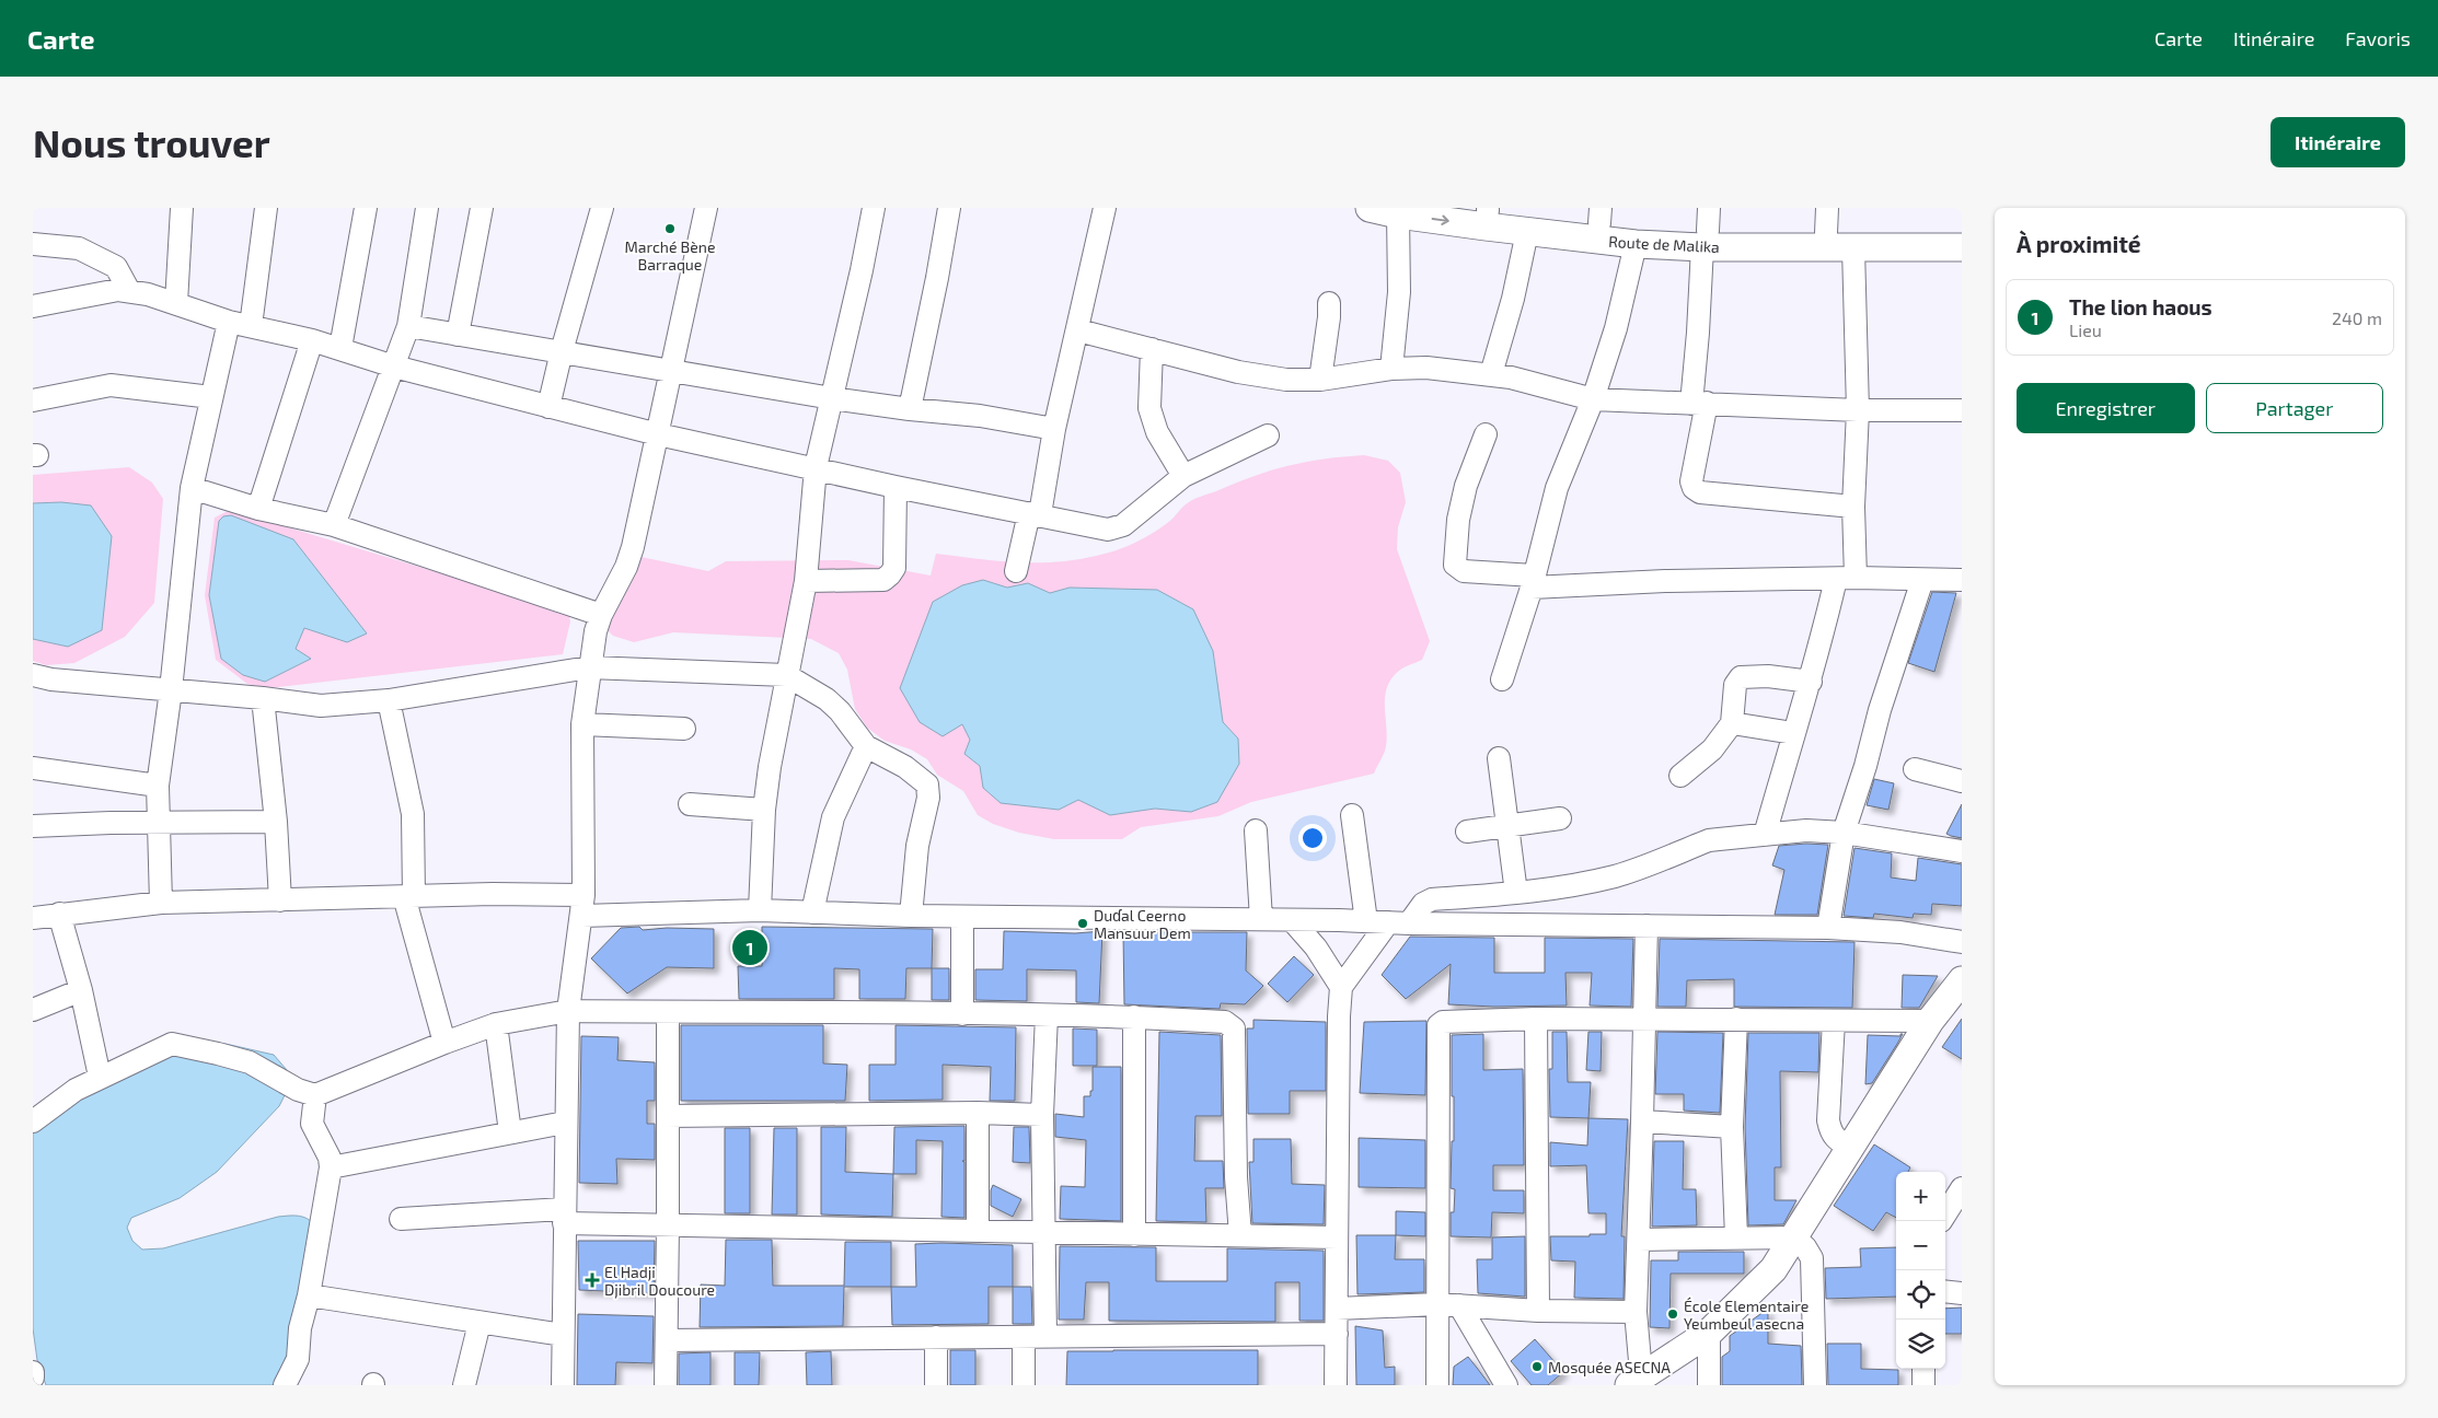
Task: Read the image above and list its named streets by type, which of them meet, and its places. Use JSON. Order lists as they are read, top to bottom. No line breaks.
{"streets":{"main road":["Route de Malika"]},"places":{"other":["Marché Bène Barraque","Duɗal Ceerno Mansuur Dem","École Elementaire Yeumbeul asecna","Mosquée ASECNA"],"health":["El Hadji Djibril Doucoure"]},"page":{"header":"Carte","nav":["Carte","Itinéraire","Favoris"],"buttons":["Itinéraire",["Enregistrer","Partager"]],"title":"Nous trouver","heading":"À proximité","list":[{"mark":"1","name":"The lion haous","note":"Lieu","value":"240 m"}],"pins":"1","map_buttons":["+","−"]}}
